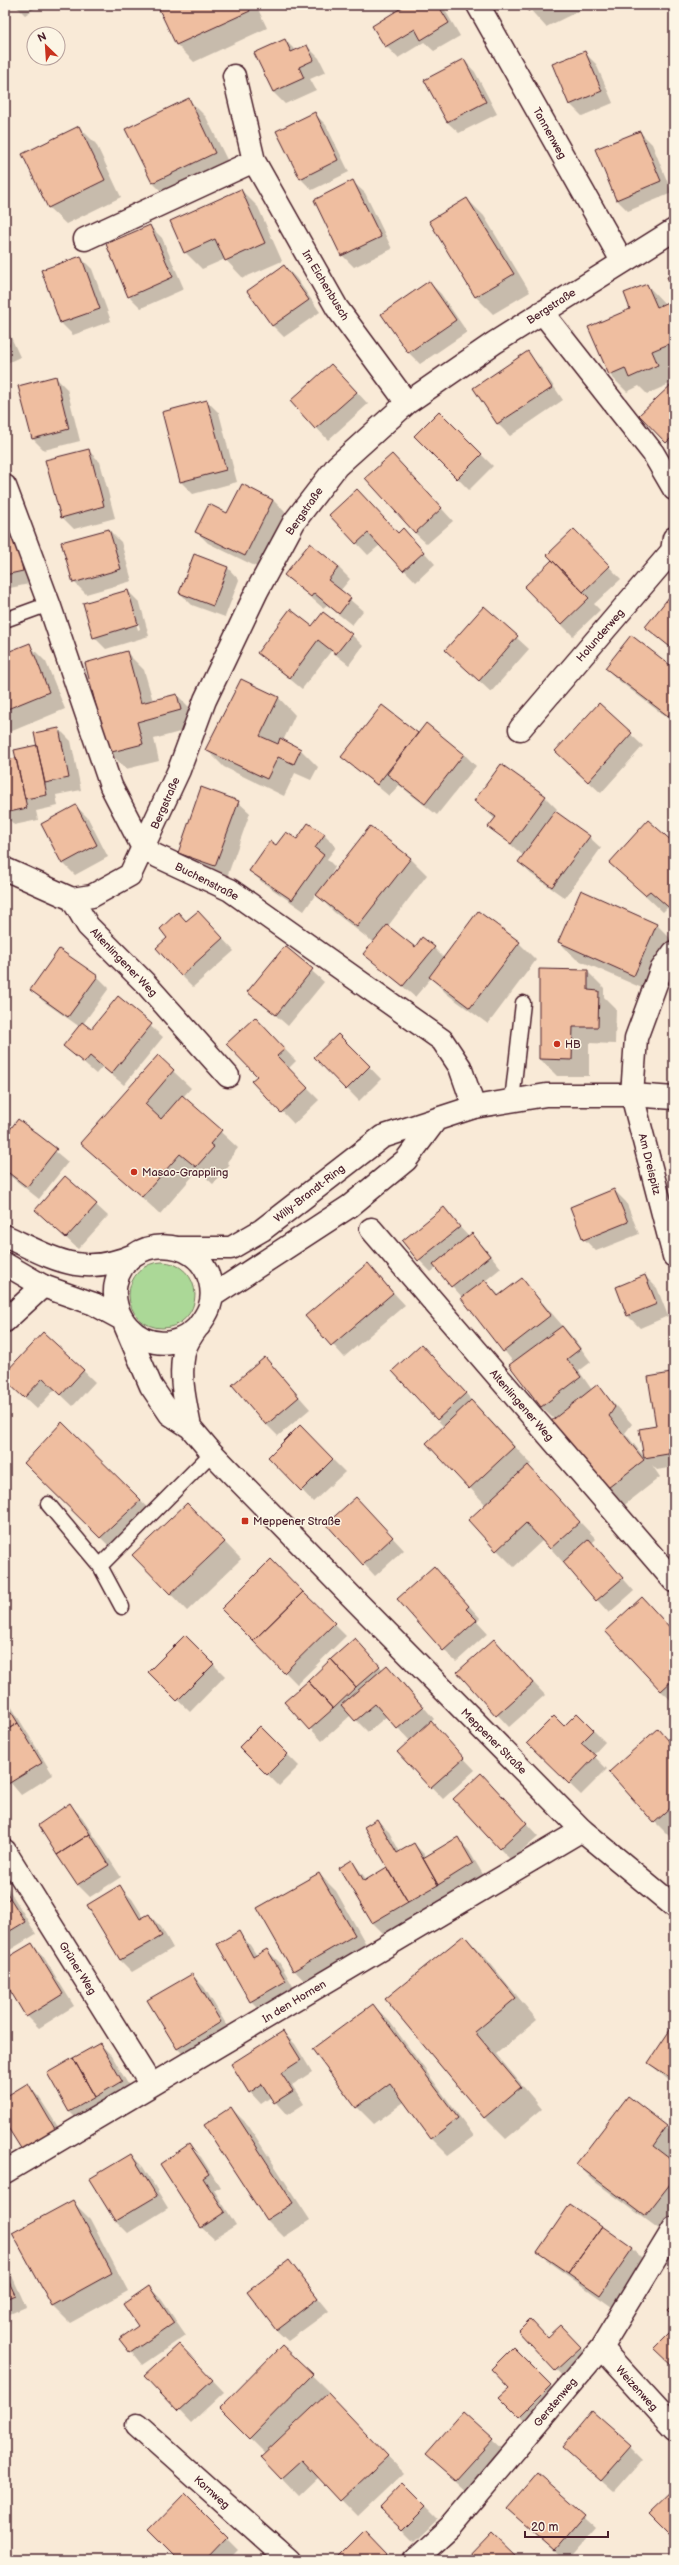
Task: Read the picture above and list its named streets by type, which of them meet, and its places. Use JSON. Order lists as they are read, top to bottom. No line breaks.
{"streets":{"street":["Tannenweg","Im Eichenbusch","Bergstraße","Holunderweg","Buchenstraße","Altenlingener Weg","Am Dreispitz","Willy-Brandt-Ring","Meppener Straße","Grüner Weg","In den Hornen","Weizenweg","Gerstenweg","Kornweg"]},"crossings":[["Tannenweg","Bergstraße"],["Im Eichenbusch","Bergstraße"],["Bergstraße","Buchenstraße"],["Bergstraße","Altenlingener Weg"],["Buchenstraße","Willy-Brandt-Ring"],["Am Dreispitz","Willy-Brandt-Ring"],["Willy-Brandt-Ring","Meppener Straße"],["Meppener Straße","In den Hornen"],["Grüner Weg","In den Hornen"],["Weizenweg","Gerstenweg"]],"places":{"other":["HB","Masao-Grappling"],"transit":["Meppener Straße"]},"scale_bar":"20 m","north":"top left"}
